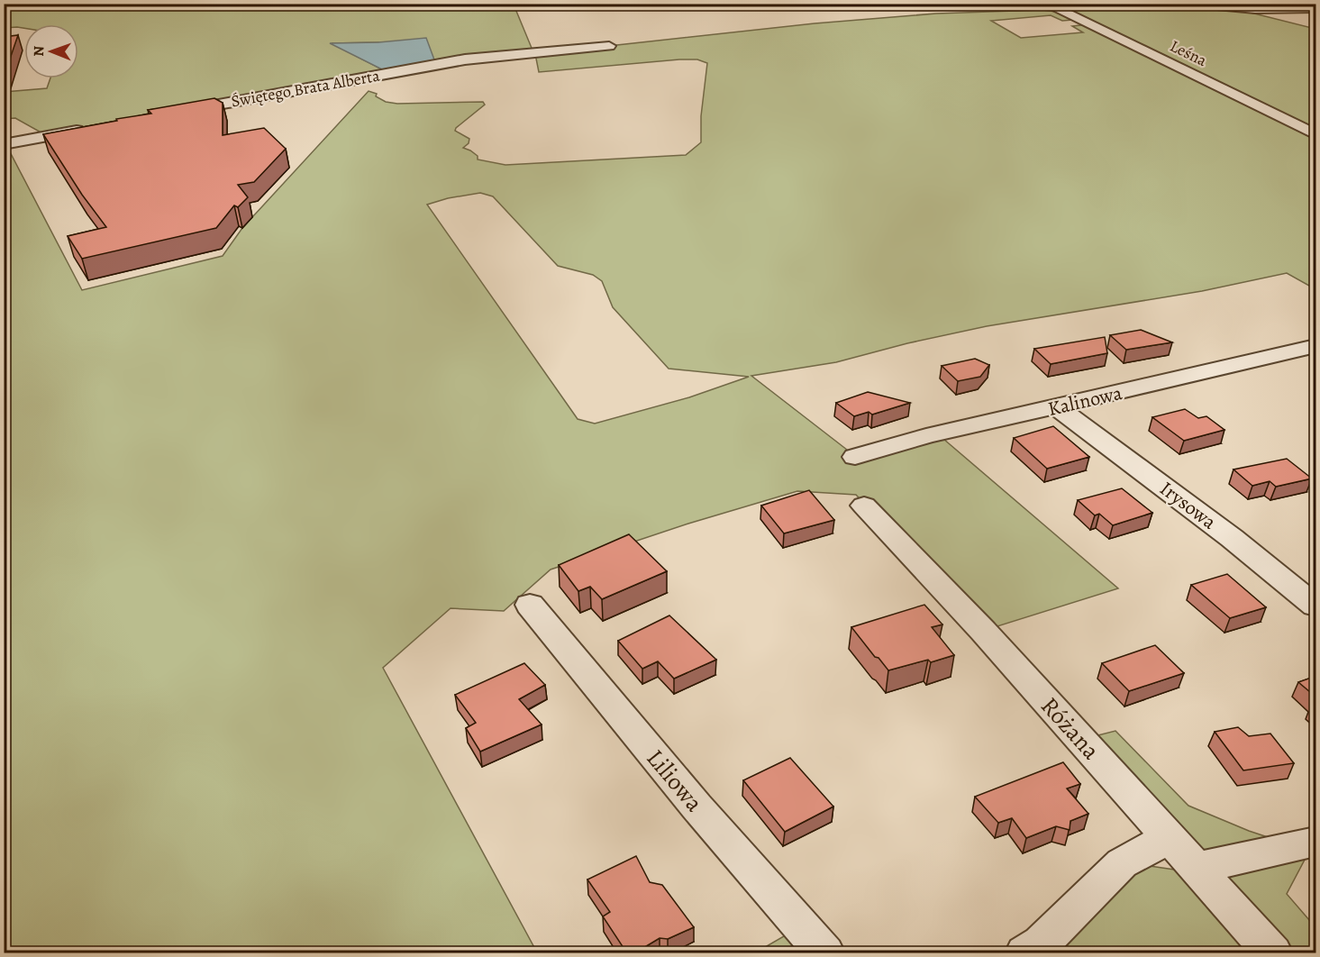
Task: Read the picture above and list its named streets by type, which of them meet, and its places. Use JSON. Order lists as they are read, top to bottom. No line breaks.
{"streets":{"street":["Leśna","Świętego Brata Alberta","Kalinowa","Irysowa","Różana","Liliowa"]},"crossings":[["Kalinowa","Irysowa"]],"north":"left"}
